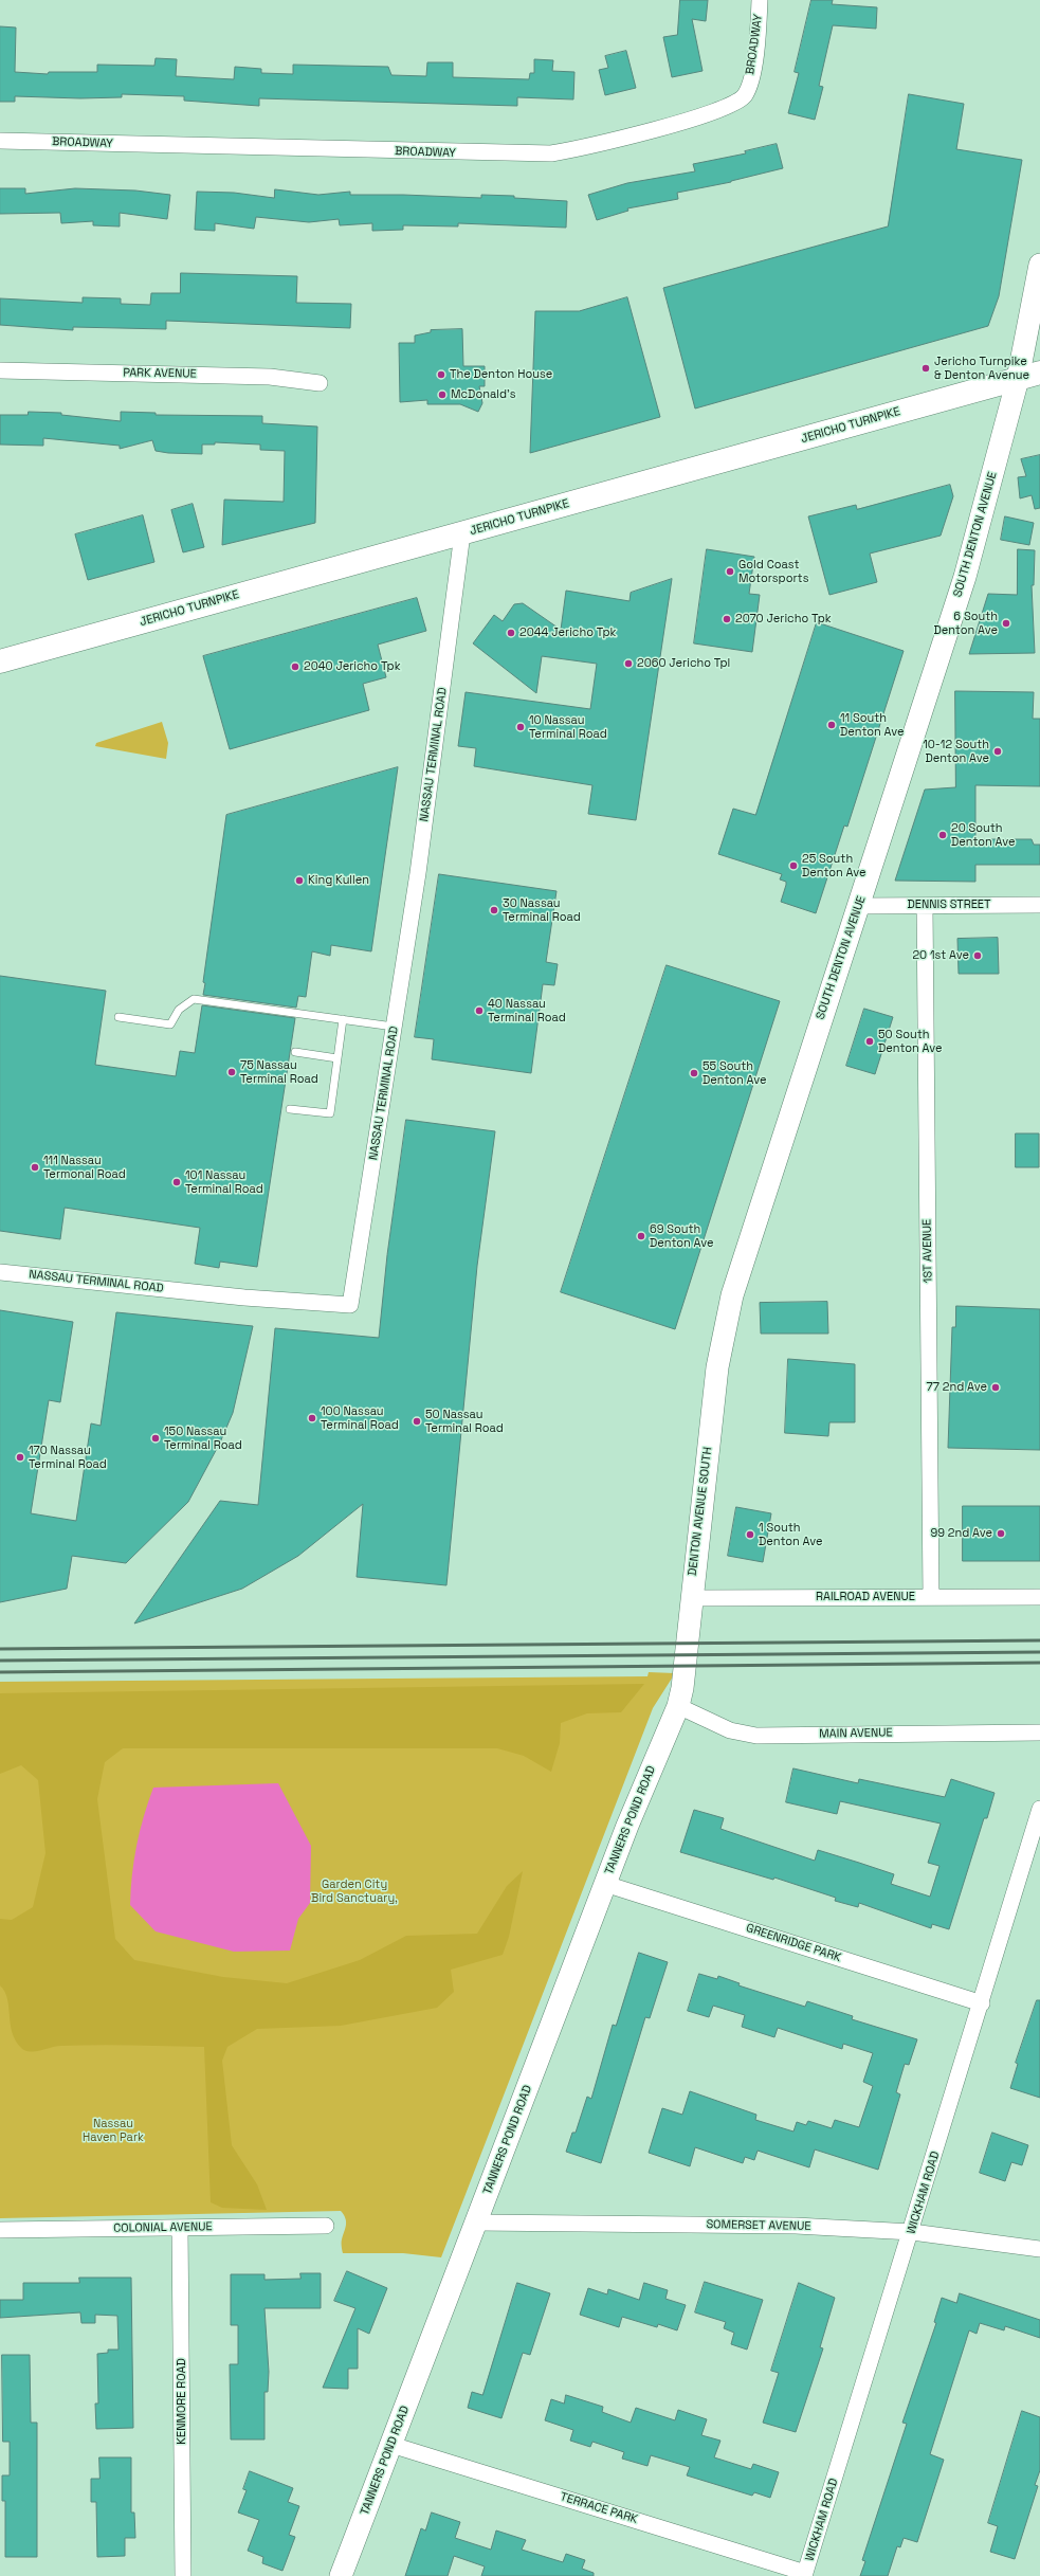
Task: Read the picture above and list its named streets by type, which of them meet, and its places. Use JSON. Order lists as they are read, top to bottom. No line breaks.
{"streets":{"main road":["JERICHO TURNPIKE"],"street":["BROADWAY","PARK AVENUE","SOUTH DENTON AVENUE","NASSAU TERMINAL ROAD","DENNIS STREET","1ST AVENUE","DENTON AVENUE SOUTH","RAILROAD AVENUE","MAIN AVENUE","TANNERS POND ROAD","GREENRIDGE PARK","WICKHAM ROAD","SOMERSET AVENUE","COLONIAL AVENUE","KENMORE ROAD","TERRACE PARK"]},"crossings":[["JERICHO TURNPIKE","SOUTH DENTON AVENUE"],["JERICHO TURNPIKE","NASSAU TERMINAL ROAD"],["SOUTH DENTON AVENUE","DENNIS STREET"],["SOUTH DENTON AVENUE","DENTON AVENUE SOUTH"],["DENNIS STREET","1ST AVENUE"],["1ST AVENUE","RAILROAD AVENUE"],["DENTON AVENUE SOUTH","RAILROAD AVENUE"],["DENTON AVENUE SOUTH","MAIN AVENUE"],["DENTON AVENUE SOUTH","TANNERS POND ROAD"],["MAIN AVENUE","TANNERS POND ROAD"],["TANNERS POND ROAD","GREENRIDGE PARK"],["TANNERS POND ROAD","SOMERSET AVENUE"],["TANNERS POND ROAD","TERRACE PARK"],["GREENRIDGE PARK","WICKHAM ROAD"],["WICKHAM ROAD","SOMERSET AVENUE"],["WICKHAM ROAD","TERRACE PARK"],["COLONIAL AVENUE","KENMORE ROAD"]],"parks":["Garden City Bird Sanctuary,","Nassau Haven Park"],"places":["Jericho Turnpike & Denton Avenue","The Denton House","McDonald's","Gold Coast Motorsports","2070 Jericho Tpk","6 South Denton Ave","2044 Jericho Tpk","2060 Jericho Tpl","2040 Jericho Tpk","11 South Denton Ave","10 Nassau Terminal Road","10-12 South Denton Ave","20 South Denton Ave","25 South Denton Ave","King Kullen","30 Nassau Terminal Road","20 1st Ave","40 Nassau Terminal Road","50 South Denton Ave","75 Nassau Terminal Road","55 South Denton Ave","111 Nassau Termonal Road","101 Nassau Terminal Road","69 South Denton Ave","77 2nd Ave","100 Nassau Terminal Road","50 Nassau Terminal Road","150 Nassau Terminal Road","170 Nassau Terminal Road","99 2nd Ave","1 South Denton Ave"]}
